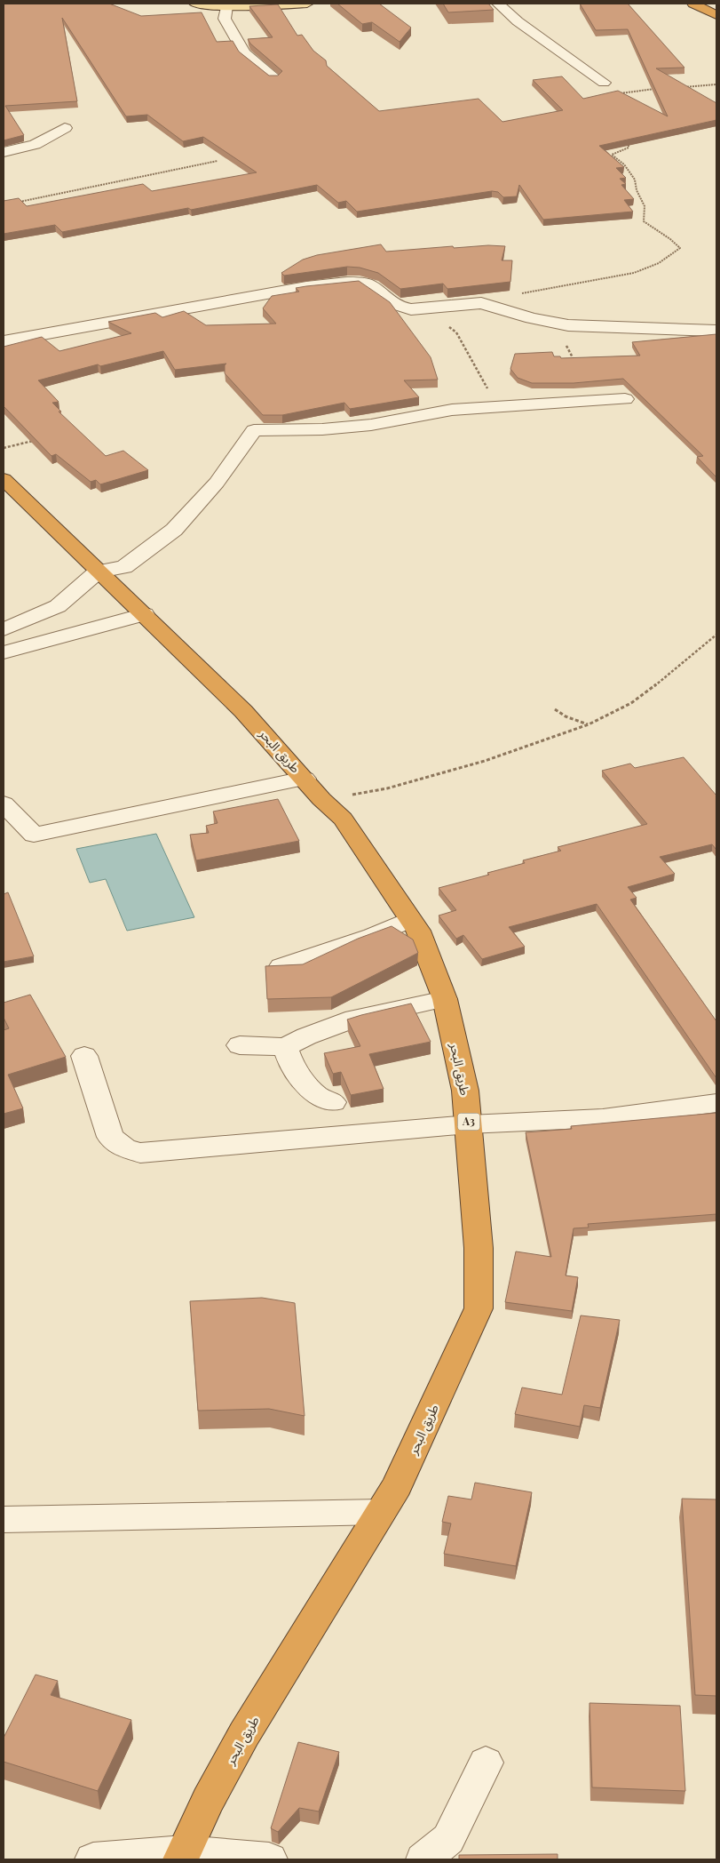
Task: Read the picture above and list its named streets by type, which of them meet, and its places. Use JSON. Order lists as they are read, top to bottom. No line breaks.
{"streets":{"highway":["طريق البحر","A3"]}}
